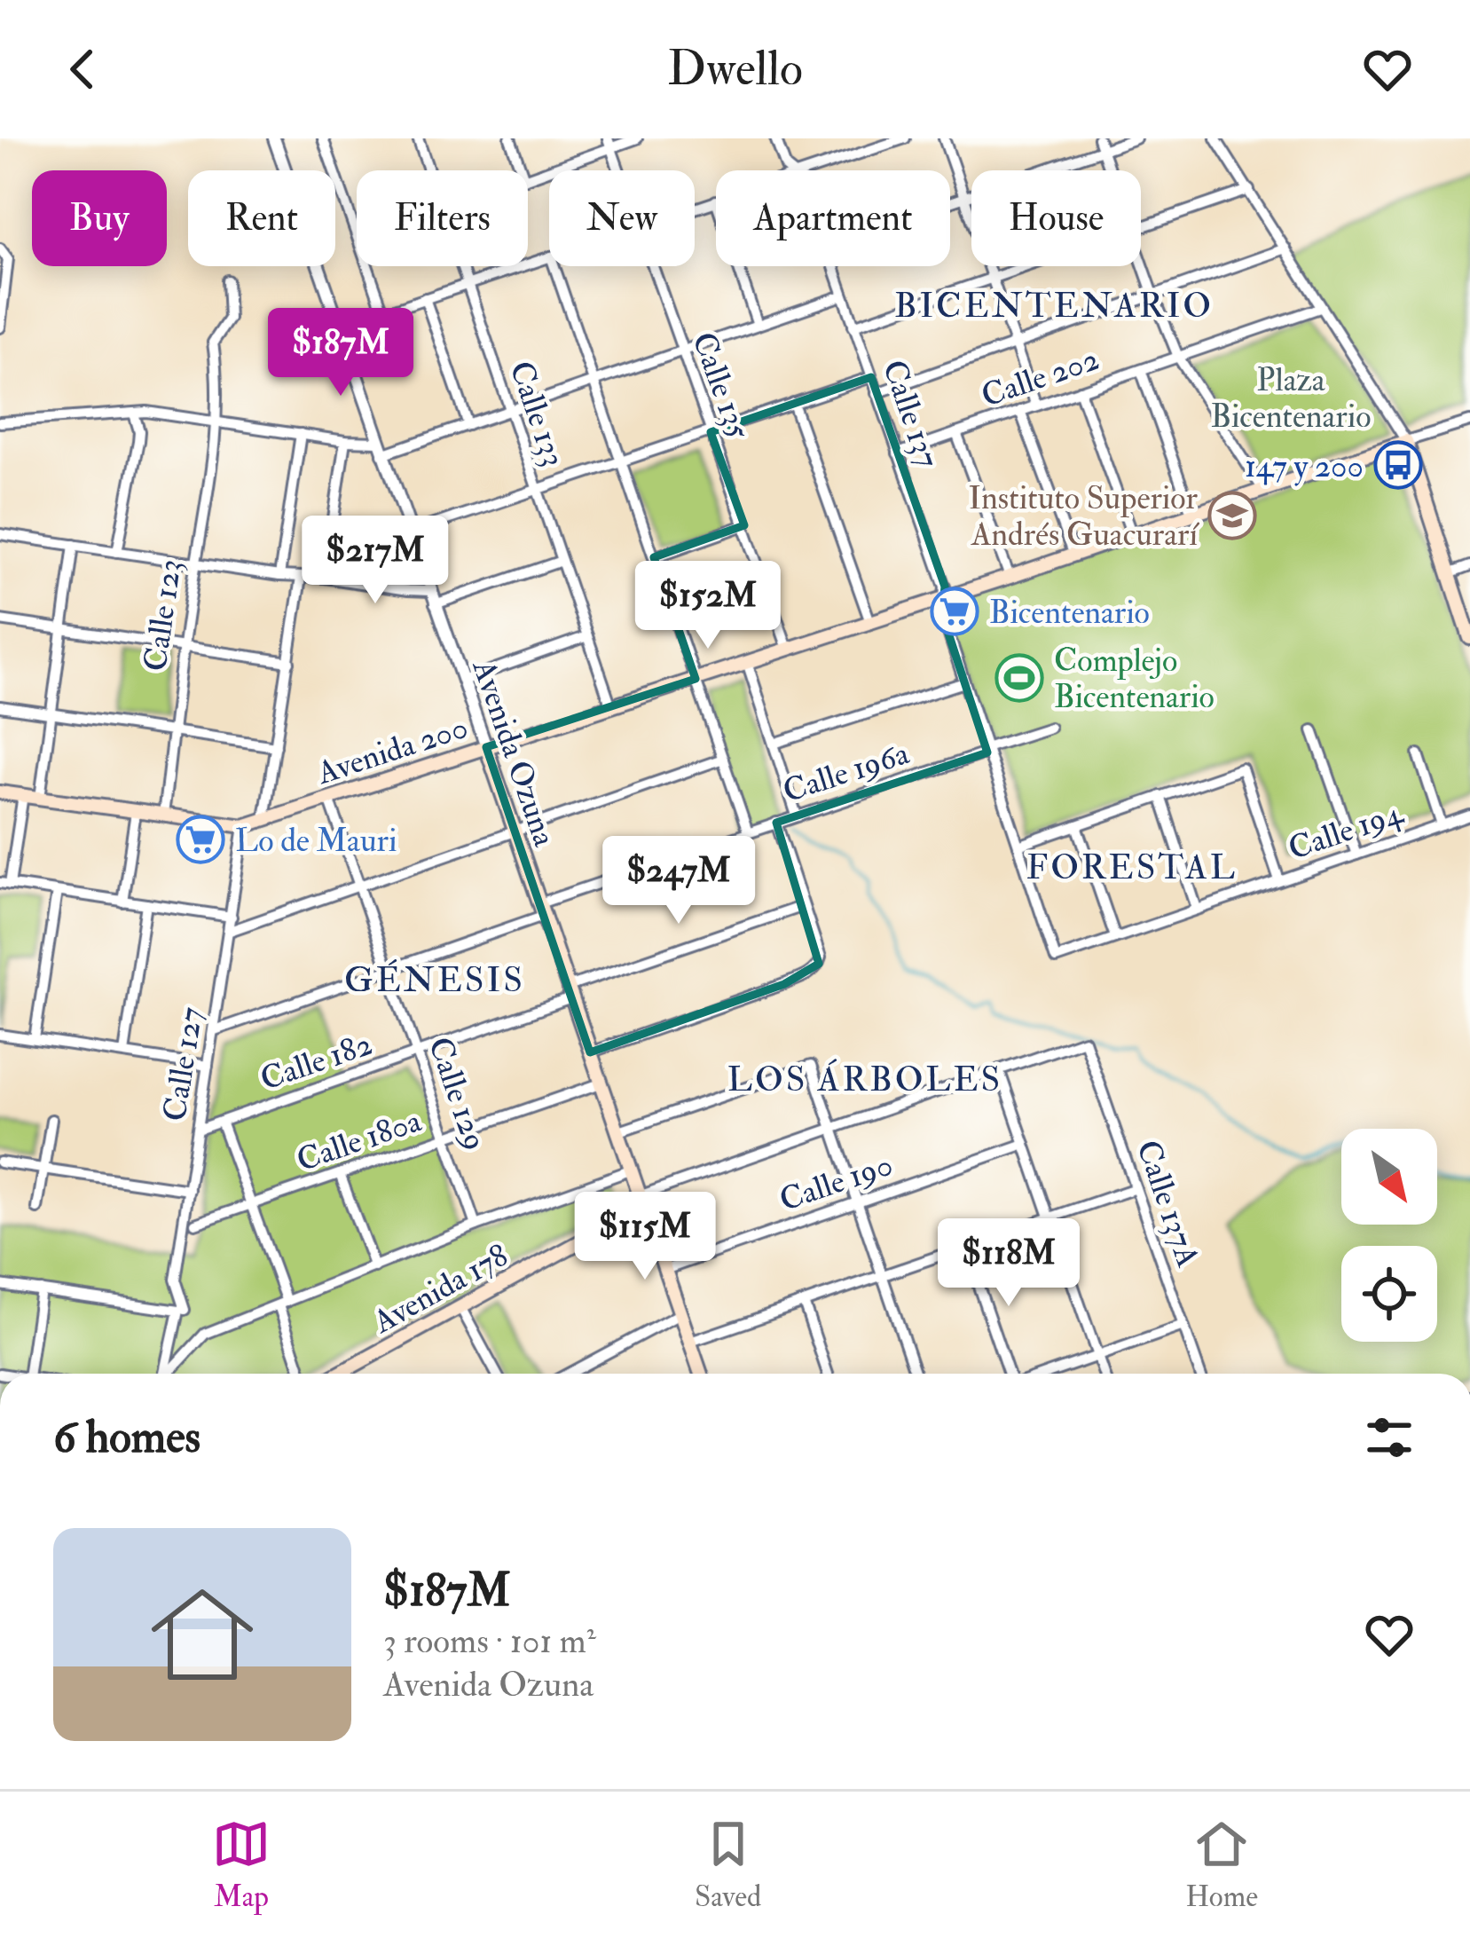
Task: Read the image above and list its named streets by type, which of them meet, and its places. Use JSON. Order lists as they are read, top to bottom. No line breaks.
{"streets":{"main road":["Avenida 200","Avenida Ozuna","Avenida 178"],"street":["Calle 202","Calle 135","Calle 133","Calle 137","Calle 123","Calle 196a","Calle 194","Calle 182","Calle 127","Calle 129","Calle 180a","Calle 190","Calle 137A"]},"crossings":[["Calle 202","Calle 137"],["Calle 135","Avenida 200"],["Calle 133","Avenida 200"],["Calle 137","Avenida 200"],["Calle 137","Calle 196a"],["Calle 137","Calle 194"],["Avenida 200","Avenida Ozuna"],["Avenida 200","Calle 127"],["Avenida 200","Calle 129"],["Avenida Ozuna","Calle 196a"],["Avenida Ozuna","Calle 182"],["Avenida Ozuna","Calle 180a"],["Avenida Ozuna","Calle 190"],["Avenida Ozuna","Avenida 178"],["Calle 196a","Calle 127"],["Calle 196a","Calle 129"],["Calle 182","Calle 127"],["Calle 182","Calle 129"],["Calle 129","Calle 180a"]],"districts":["BICENTENARIO","FORESTAL","GÉNESIS","LOS ÁRBOLES"],"parks":["Plaza Bicentenario"],"places":{"bus stop":["147 y 200"],"school or university":["Instituto Superior Andrés Guacurarí"],"supermarket":["Bicentenario","Lo de Mauri"],"sports":["Complejo Bicentenario"]},"north":"bottom right","page":{"header":"Dwello","chip":["Buy","Rent","Filters","New","Apartment","House"],"price":["$187M","$217M","$152M","$247M","$115M","$118M"],"heading":"6 homes","list":[{"name":"$187M","note":"3 rooms · 101 m² · Avenida Ozuna"}],"tabs":["Map","Saved","Home"]}}
